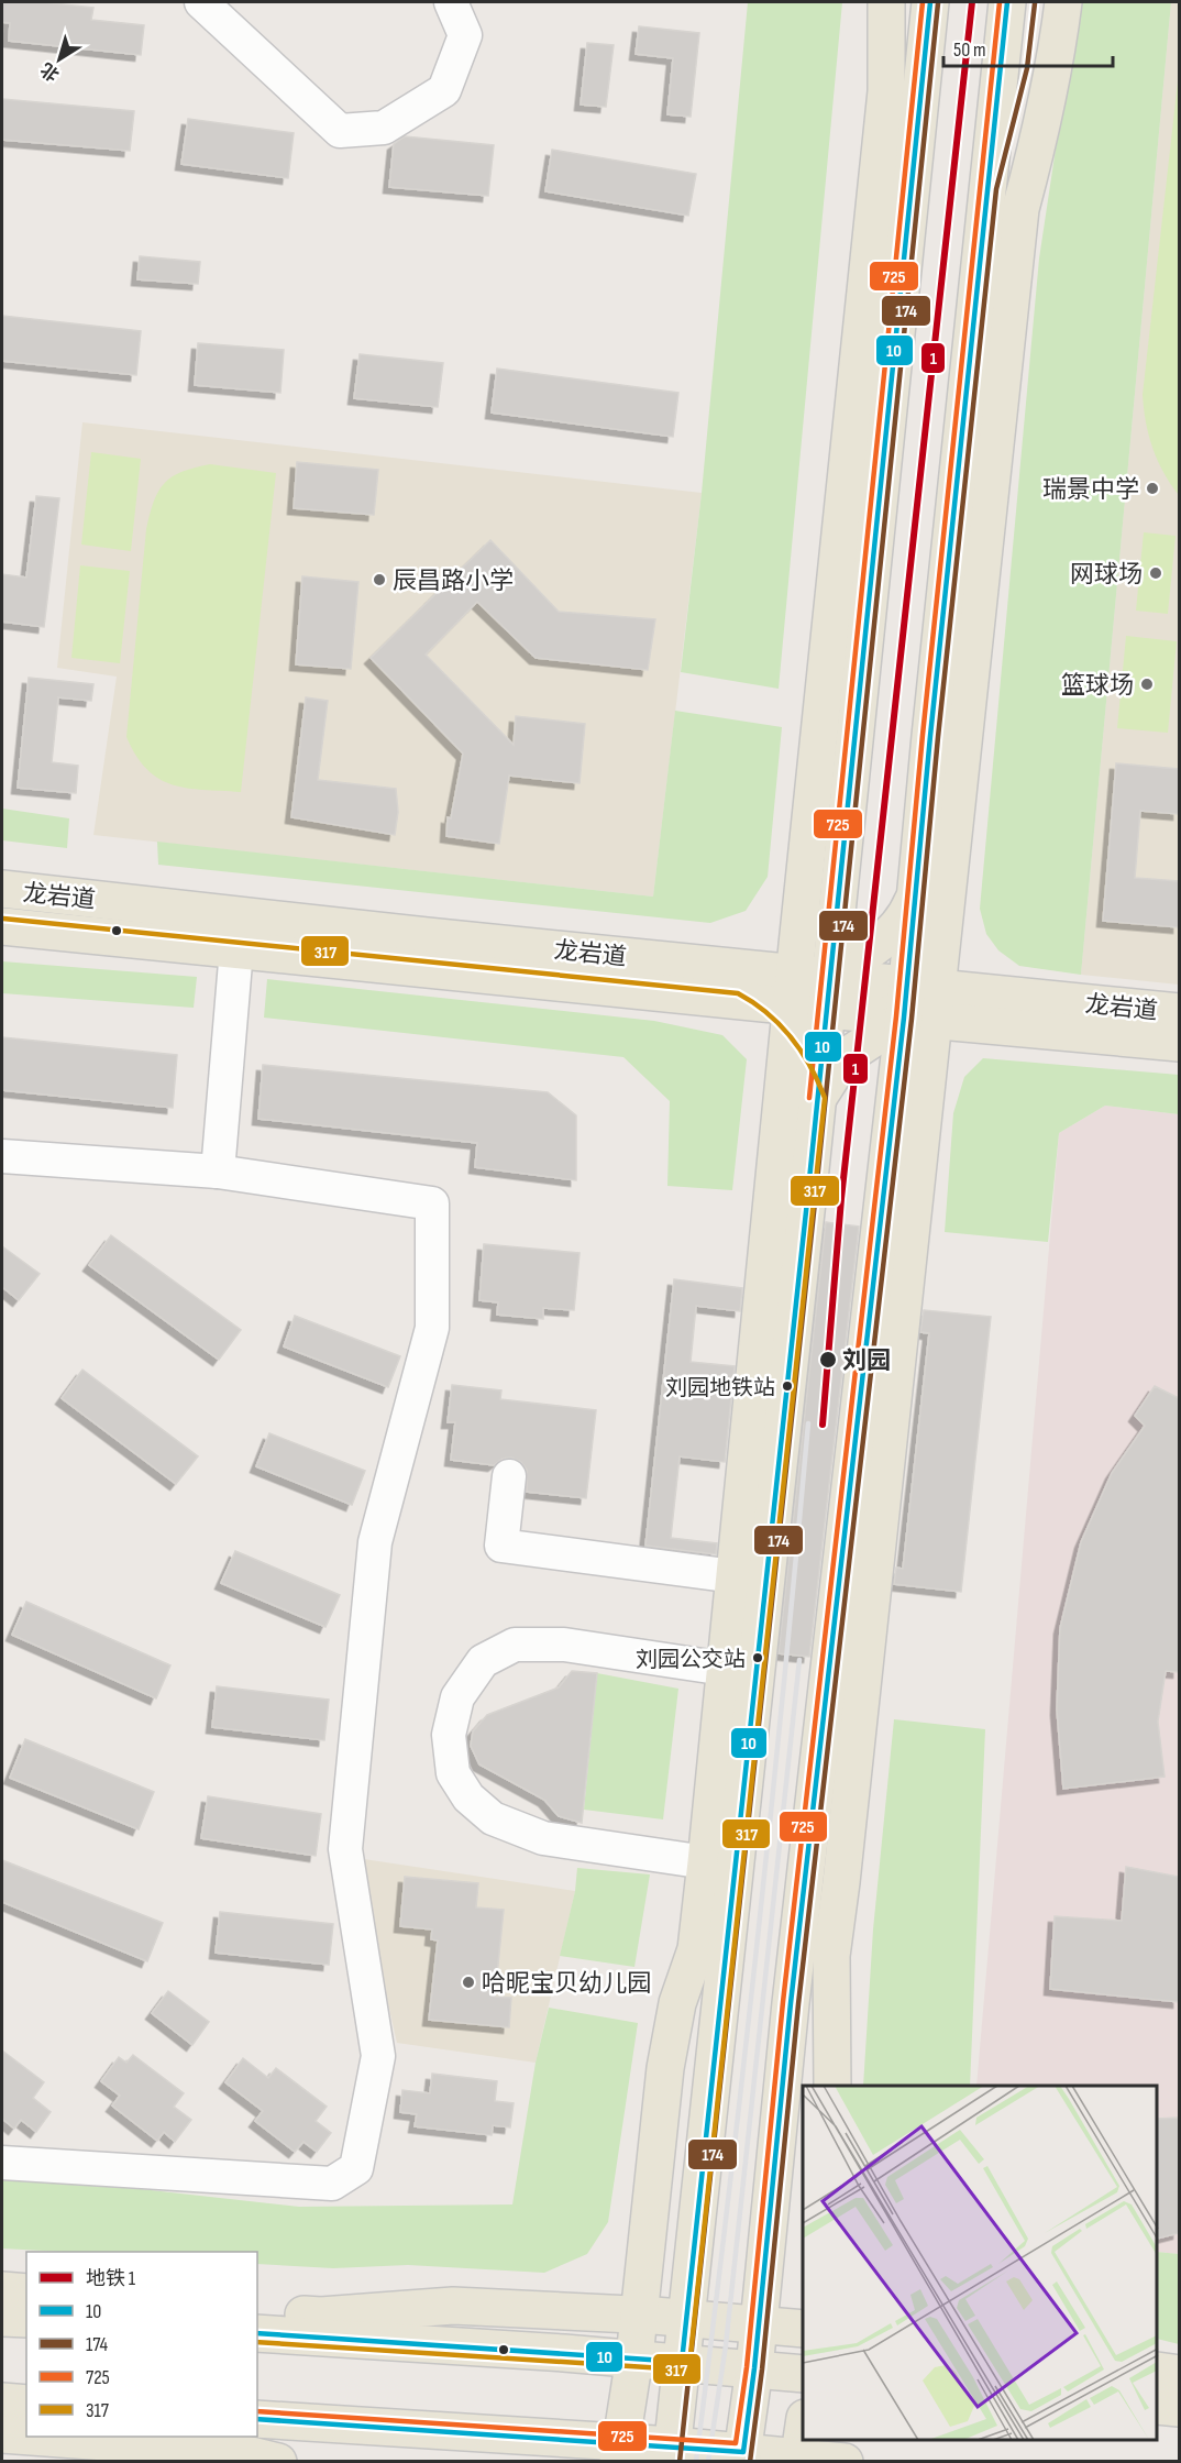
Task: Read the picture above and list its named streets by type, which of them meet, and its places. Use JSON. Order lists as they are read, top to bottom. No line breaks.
{"streets":{"main road":["龙岩道"]},"places":["瑞景中学","网球场","辰昌路小学","篮球场","刘园","刘园地铁站","刘园公交站","哈昵宝贝幼儿园"],"lines":["metro line 1","transit line 10","transit line 725","transit line 174","transit line 317"],"legend":["地铁 1","10","174","725","317"],"scale_bar":"50 m","north":"bottom left"}
